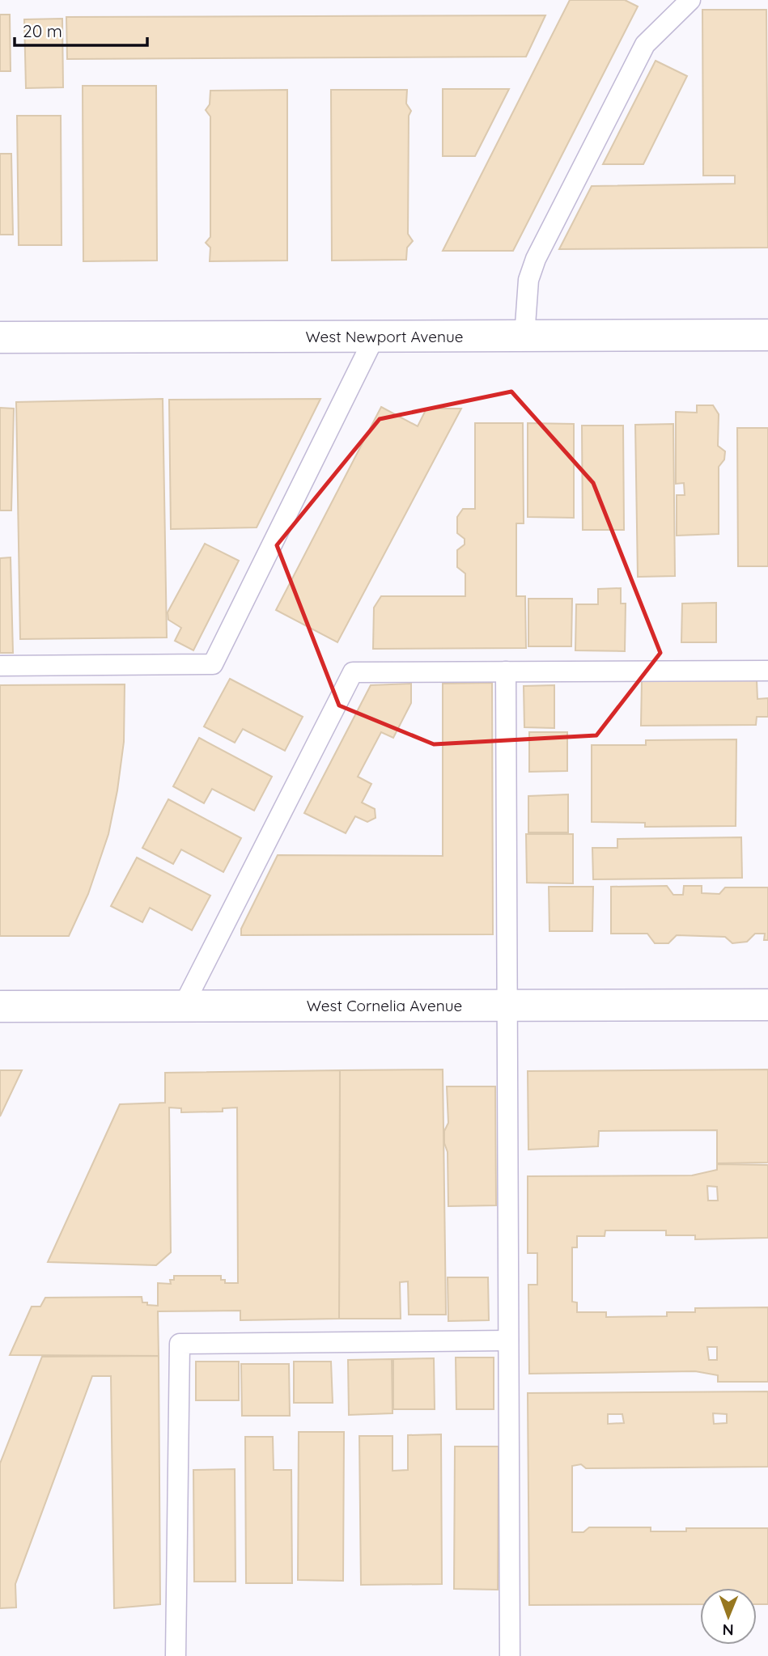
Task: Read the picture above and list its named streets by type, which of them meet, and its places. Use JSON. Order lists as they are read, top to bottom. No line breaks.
{"streets":{"street":["West Newport Avenue","West Cornelia Avenue"]},"scale_bar":"20 m","north":"bottom"}
